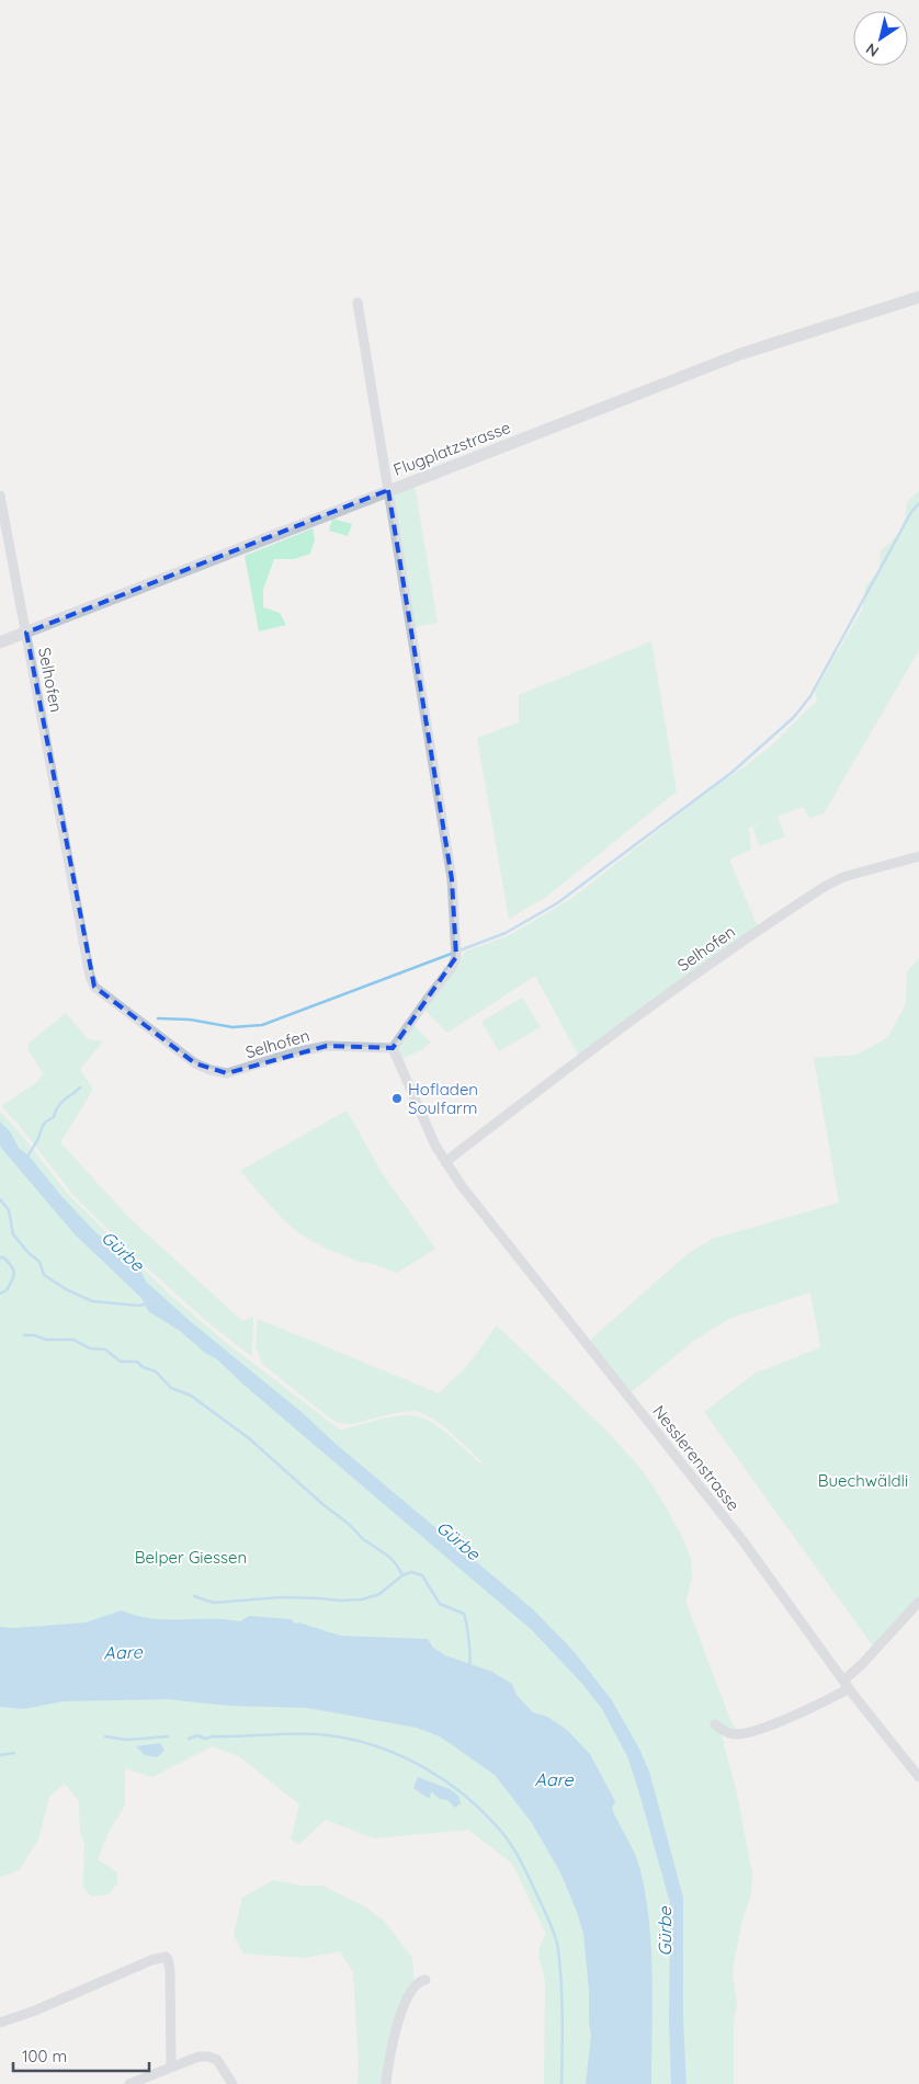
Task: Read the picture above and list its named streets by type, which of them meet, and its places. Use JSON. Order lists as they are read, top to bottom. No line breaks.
{"streets":{"street":["Flugplatzstrasse","Selhofen","Nesslerenstrasse"]},"crossings":[["Flugplatzstrasse","Selhofen"],["Selhofen","Nesslerenstrasse"]],"water":["Gürbe","Aare"],"parks":["Buechwäldli","Belper Giessen"],"places":["Hofladen Soulfarm"],"scale_bar":"100 m","north":"bottom left"}
